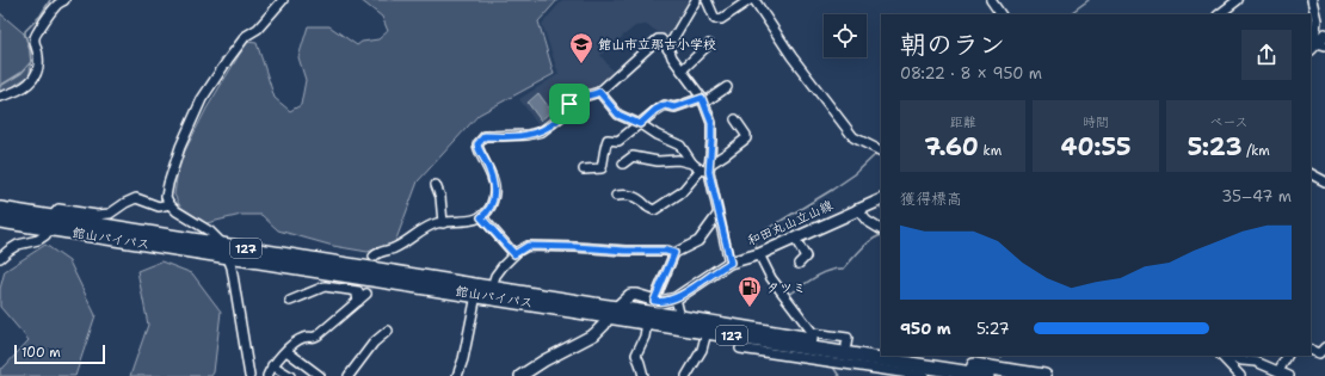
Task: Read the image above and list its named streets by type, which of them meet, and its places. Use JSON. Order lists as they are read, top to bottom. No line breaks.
{"streets":{"highway":["館山バイパス","127"],"main road":["和田丸山立山線"]},"crossings":[["和田丸山立山線","館山バイパス"]],"places":{"school or university":["館山市立那古小学校"],"fuel station":["タツミ"]},"scale_bar":"100 m","page":{"heading":["朝のラン","08:22 · 8 × 950 m"],"stats":[["距離","7.60 km"],["時間","40:55"],["ペース","5:23 /km"]],"chart":["獲得標高","35–47 m"],"list":[{"name":"950 m","note":"5:27"}],"scale":"100 m"}}
